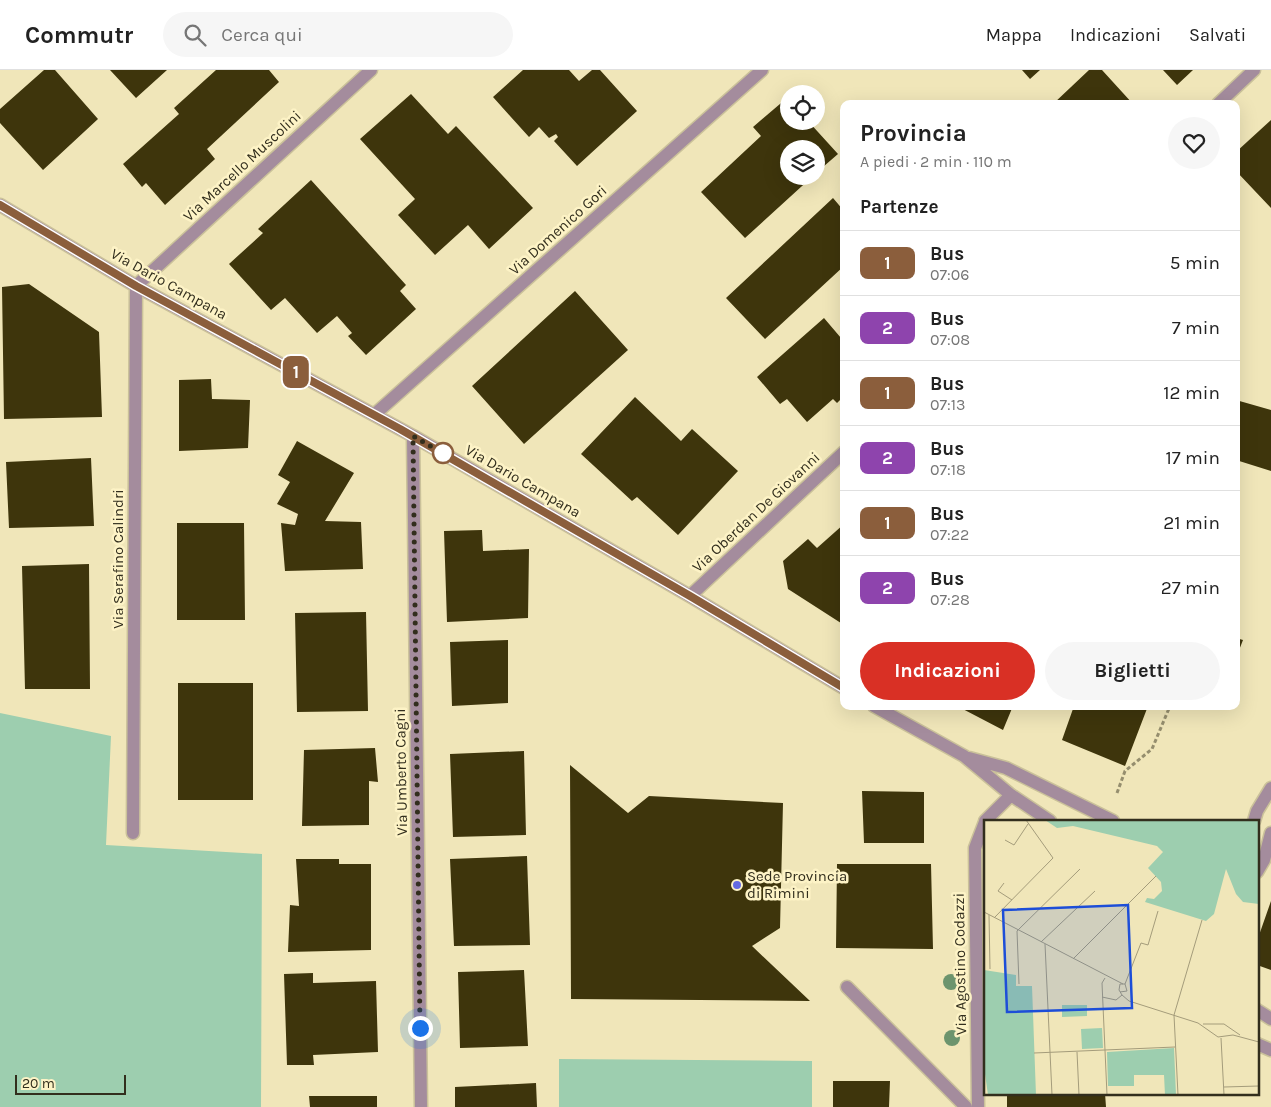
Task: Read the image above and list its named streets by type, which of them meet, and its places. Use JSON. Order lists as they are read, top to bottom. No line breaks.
{"streets":{"street":["Via Marcello Muscolini","Via Domenico Gori","Via Dario Campana","Via Oberdan De Giovanni","Via Serafino Calindri","Via Umberto Cagni","Via Agostino Codazzi"]},"crossings":[["Via Marcello Muscolini","Via Dario Campana"],["Via Marcello Muscolini","Via Serafino Calindri"],["Via Domenico Gori","Via Dario Campana"],["Via Dario Campana","Via Oberdan De Giovanni"],["Via Dario Campana","Via Serafino Calindri"],["Via Dario Campana","Via Umberto Cagni"]],"places":["Sede Provincia di Rimini"],"lines":["bus line 1"],"scale_bar":"20 m","page":{"header":"Commutr","search":"Cerca qui","nav":["Mappa","Indicazioni","Salvati"],"on_map":"1","heading":[["Provincia","A piedi · 2 min · 110 m"],"Partenze"],"list":[{"mark":"1","name":"Bus","note":"07:06","value":"5 min"},{"mark":"2","name":"Bus","note":"07:08","value":"7 min"},{"mark":"1","name":"Bus","note":"07:13","value":"12 min"},{"mark":"2","name":"Bus","note":"07:18","value":"17 min"},{"mark":"1","name":"Bus","note":"07:22","value":"21 min"},{"mark":"2","name":"Bus","note":"07:28","value":"27 min"}],"buttons":["Indicazioni","Biglietti"],"scale":"20 m"}}
